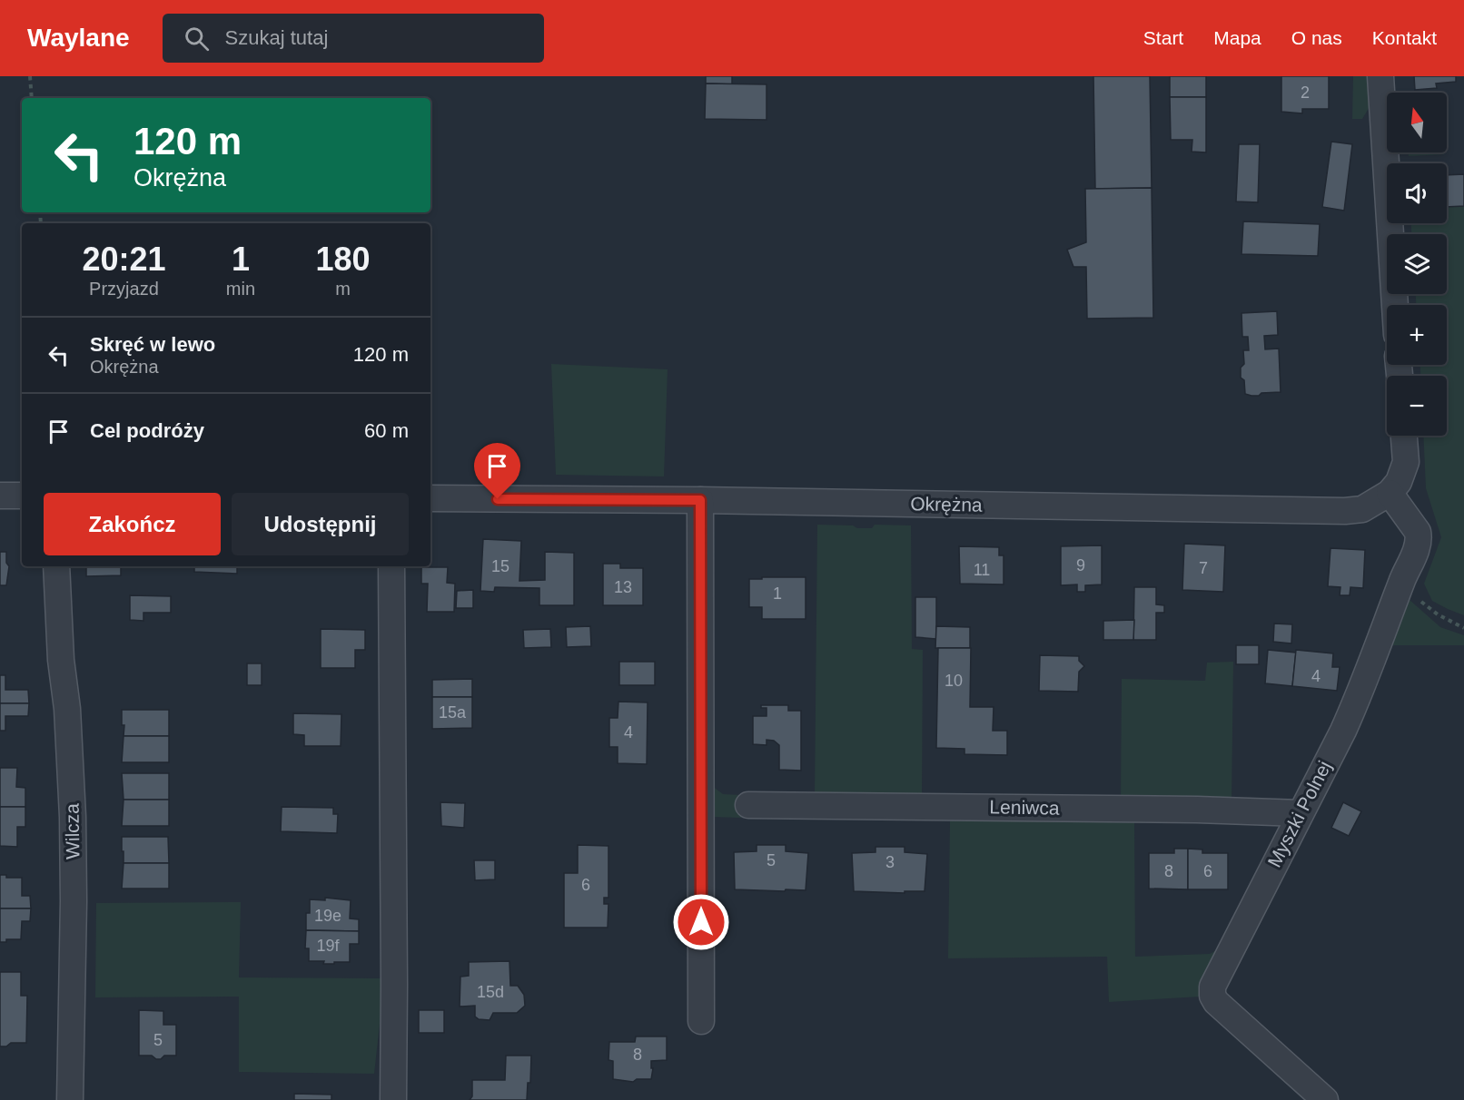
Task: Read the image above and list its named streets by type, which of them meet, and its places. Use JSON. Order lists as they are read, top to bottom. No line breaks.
{"streets":{"street":["Okrężna","Leniwca","Myszki Polnej","Wilcza"]},"crossings":[["Okrężna","Myszki Polnej"],["Leniwca","Myszki Polnej"]],"house_numbers":["2","9","15","7","11","13","1","4","10","15a","4","5","3","8","6","6","19e","19f","15d","5","8"],"north":"top","page":{"header":"Waylane","search":"Szukaj tutaj","nav":["Start","Mapa","O nas","Kontakt"],"map_buttons":["+","−"],"turn":["120 m","Okrężna"],"eta":["20:21","Przyjazd","1","min","180","m"],"list":[{"name":"Skręć w lewo","note":"Okrężna","value":"120 m"},{"name":"Cel podróży","value":"60 m"}],"buttons":["Zakończ","Udostępnij"]}}
